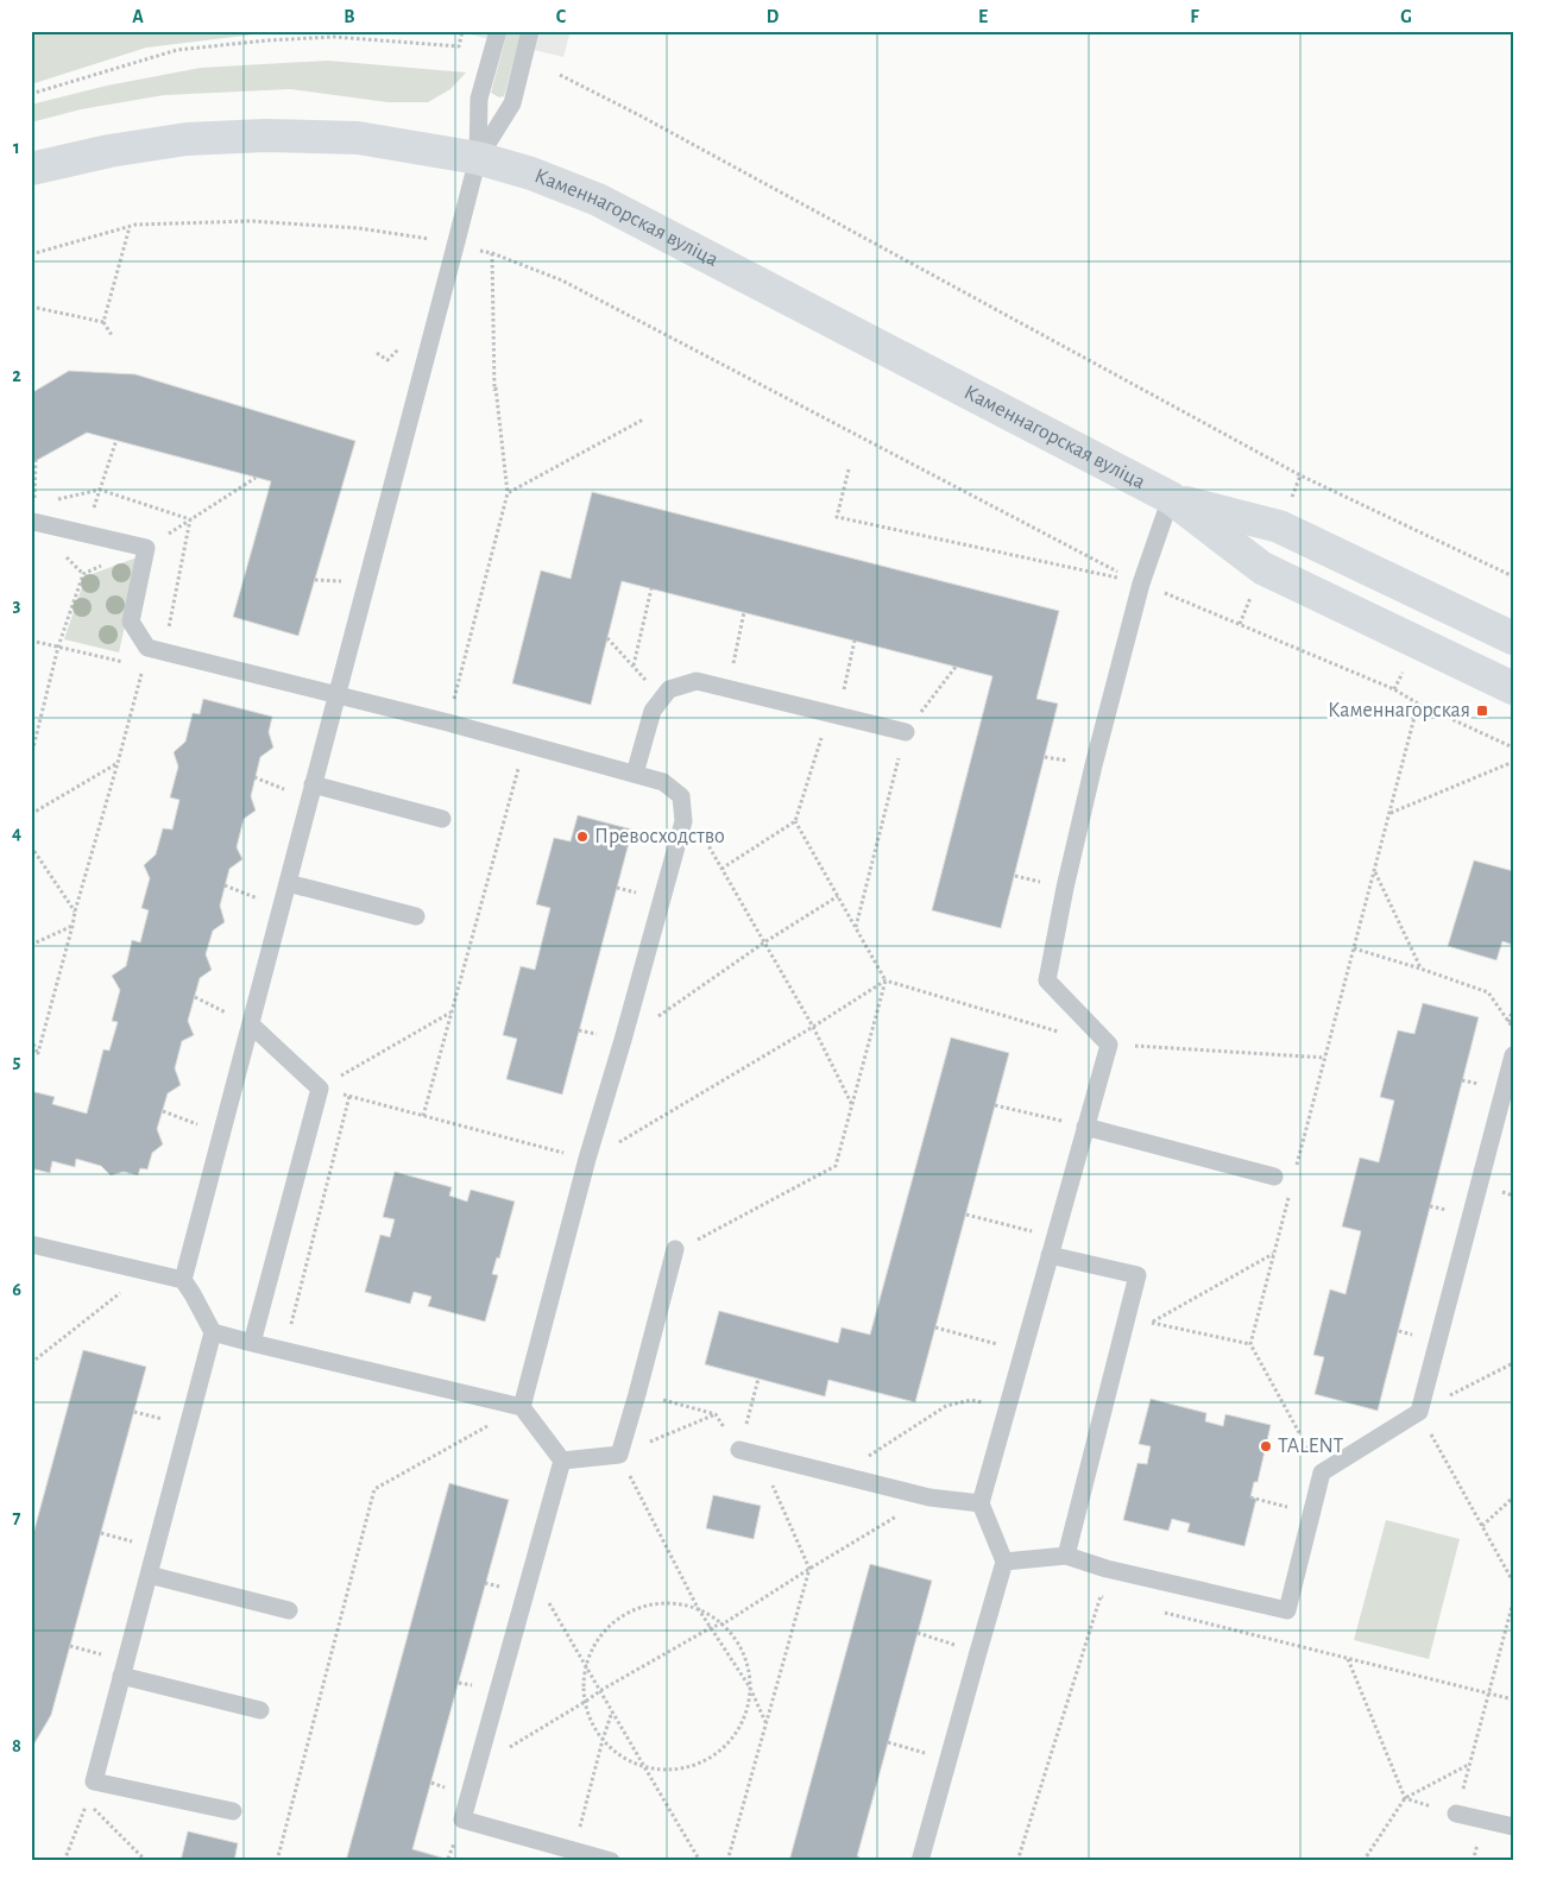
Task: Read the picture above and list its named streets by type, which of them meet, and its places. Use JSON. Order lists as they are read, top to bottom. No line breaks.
{"streets":{"main road":["Каменнагорская вуліца"]},"places":{"transit":["Каменнагорская"],"other":["Превосходство","TALENT"]},"grid":{"columns":["A","B","C","D","E","F","G"],"rows":["1","2","3","4","5","6","7","8"]}}
